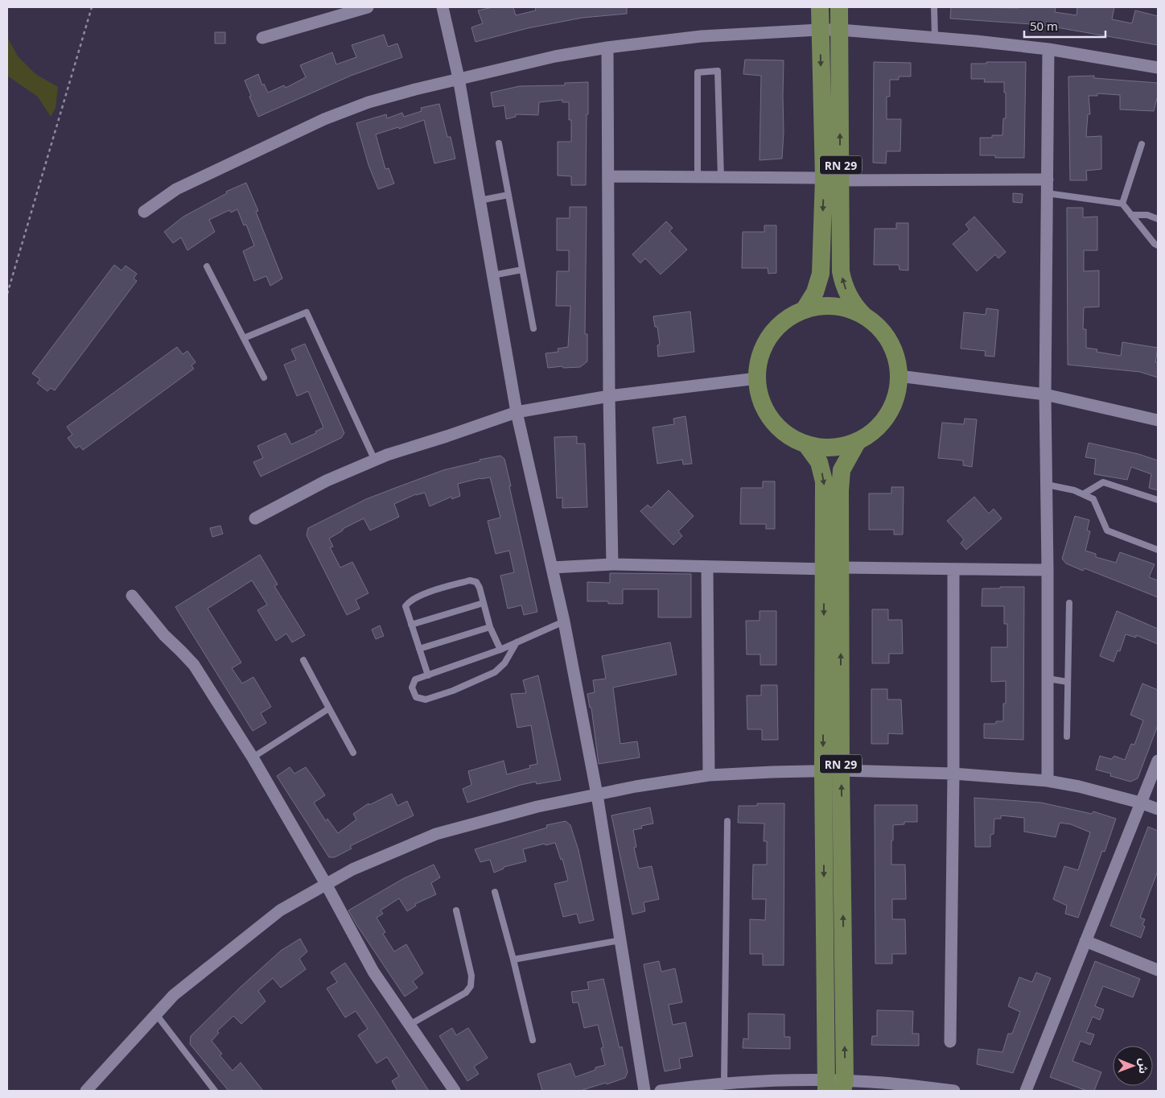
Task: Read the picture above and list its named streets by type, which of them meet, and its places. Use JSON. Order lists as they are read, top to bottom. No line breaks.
{"streets":{"main road":["RN 29"]},"scale_bar":"50 m","north":"right"}
